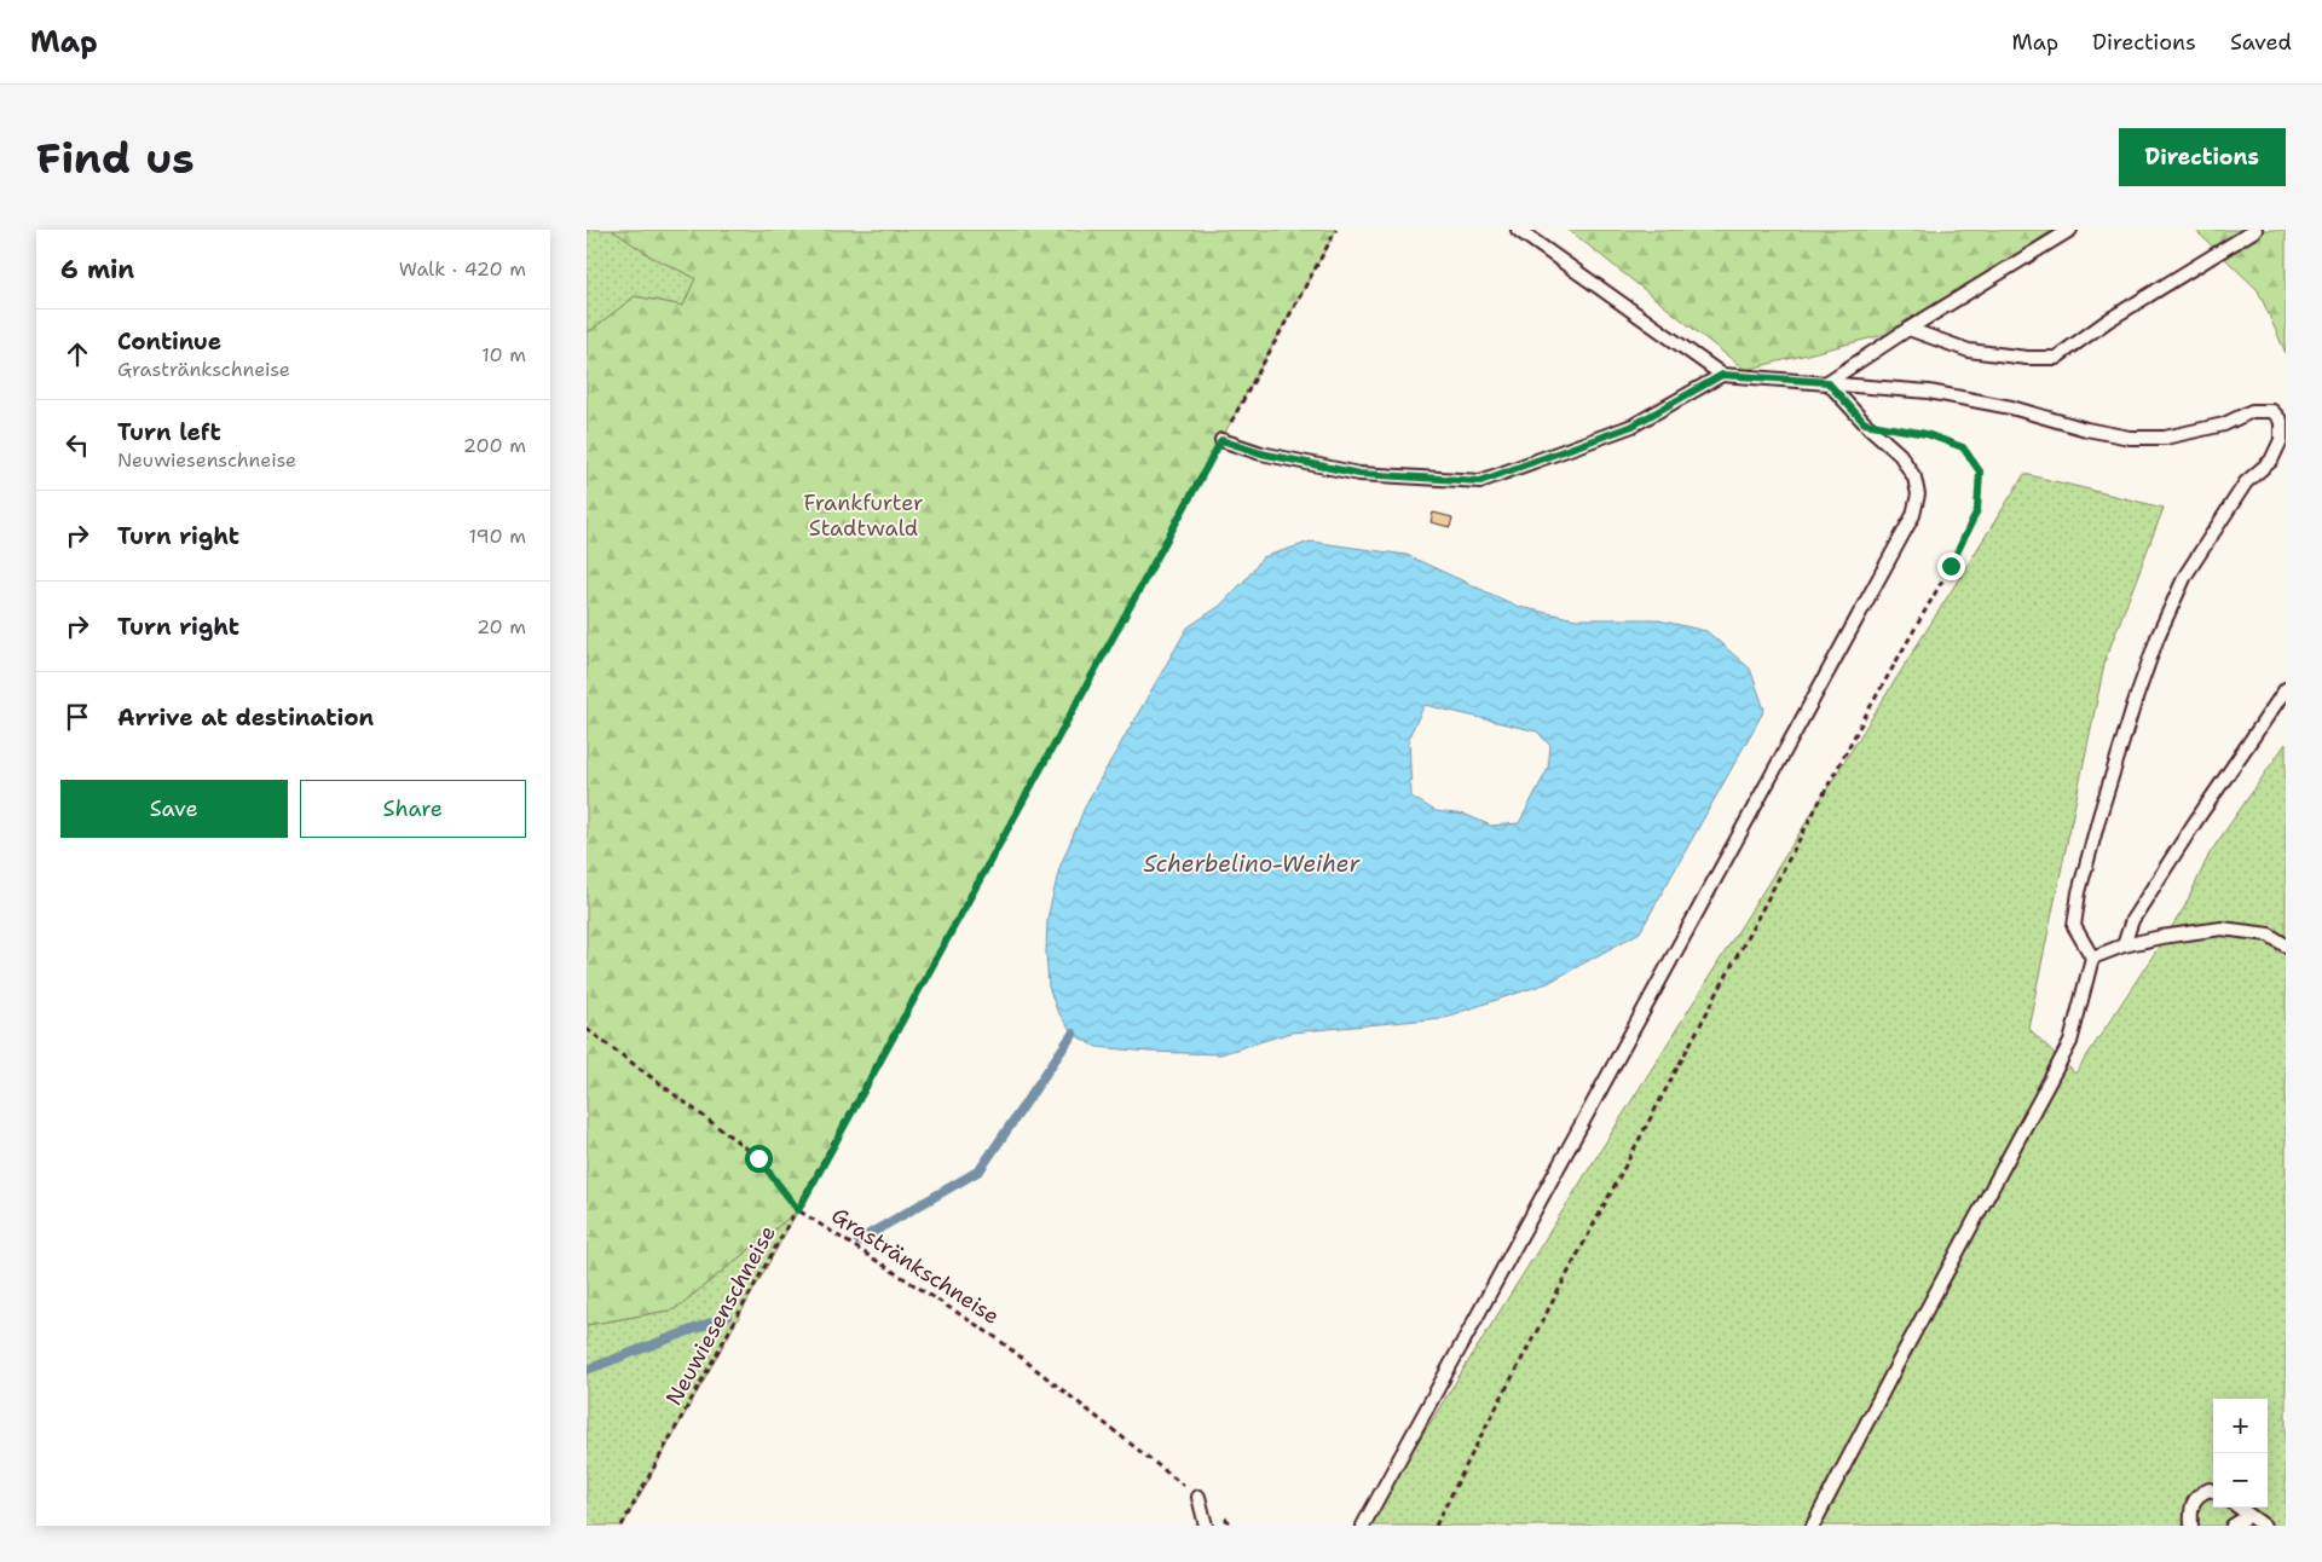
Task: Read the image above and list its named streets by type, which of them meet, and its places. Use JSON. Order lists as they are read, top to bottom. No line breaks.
{"streets":{"path":["Grastränkschneise","Neuwiesenschneise"]},"crossings":[["Grastränkschneise","Neuwiesenschneise"]],"water":["Scherbelino-Weiher"],"parks":["Frankfurter Stadtwald"],"page":{"header":"Map","nav":["Map","Directions","Saved"],"buttons":["Directions",["Save","Share"]],"title":"Find us","heading":["6 min","Walk · 420 m"],"list":[["Continue","Grastränkschneise","10 m"],["Turn left","Neuwiesenschneise","200 m"],["Turn right","190 m"],["Turn right","20 m"],"Arrive at destination"],"map_buttons":["+","−"]}}
